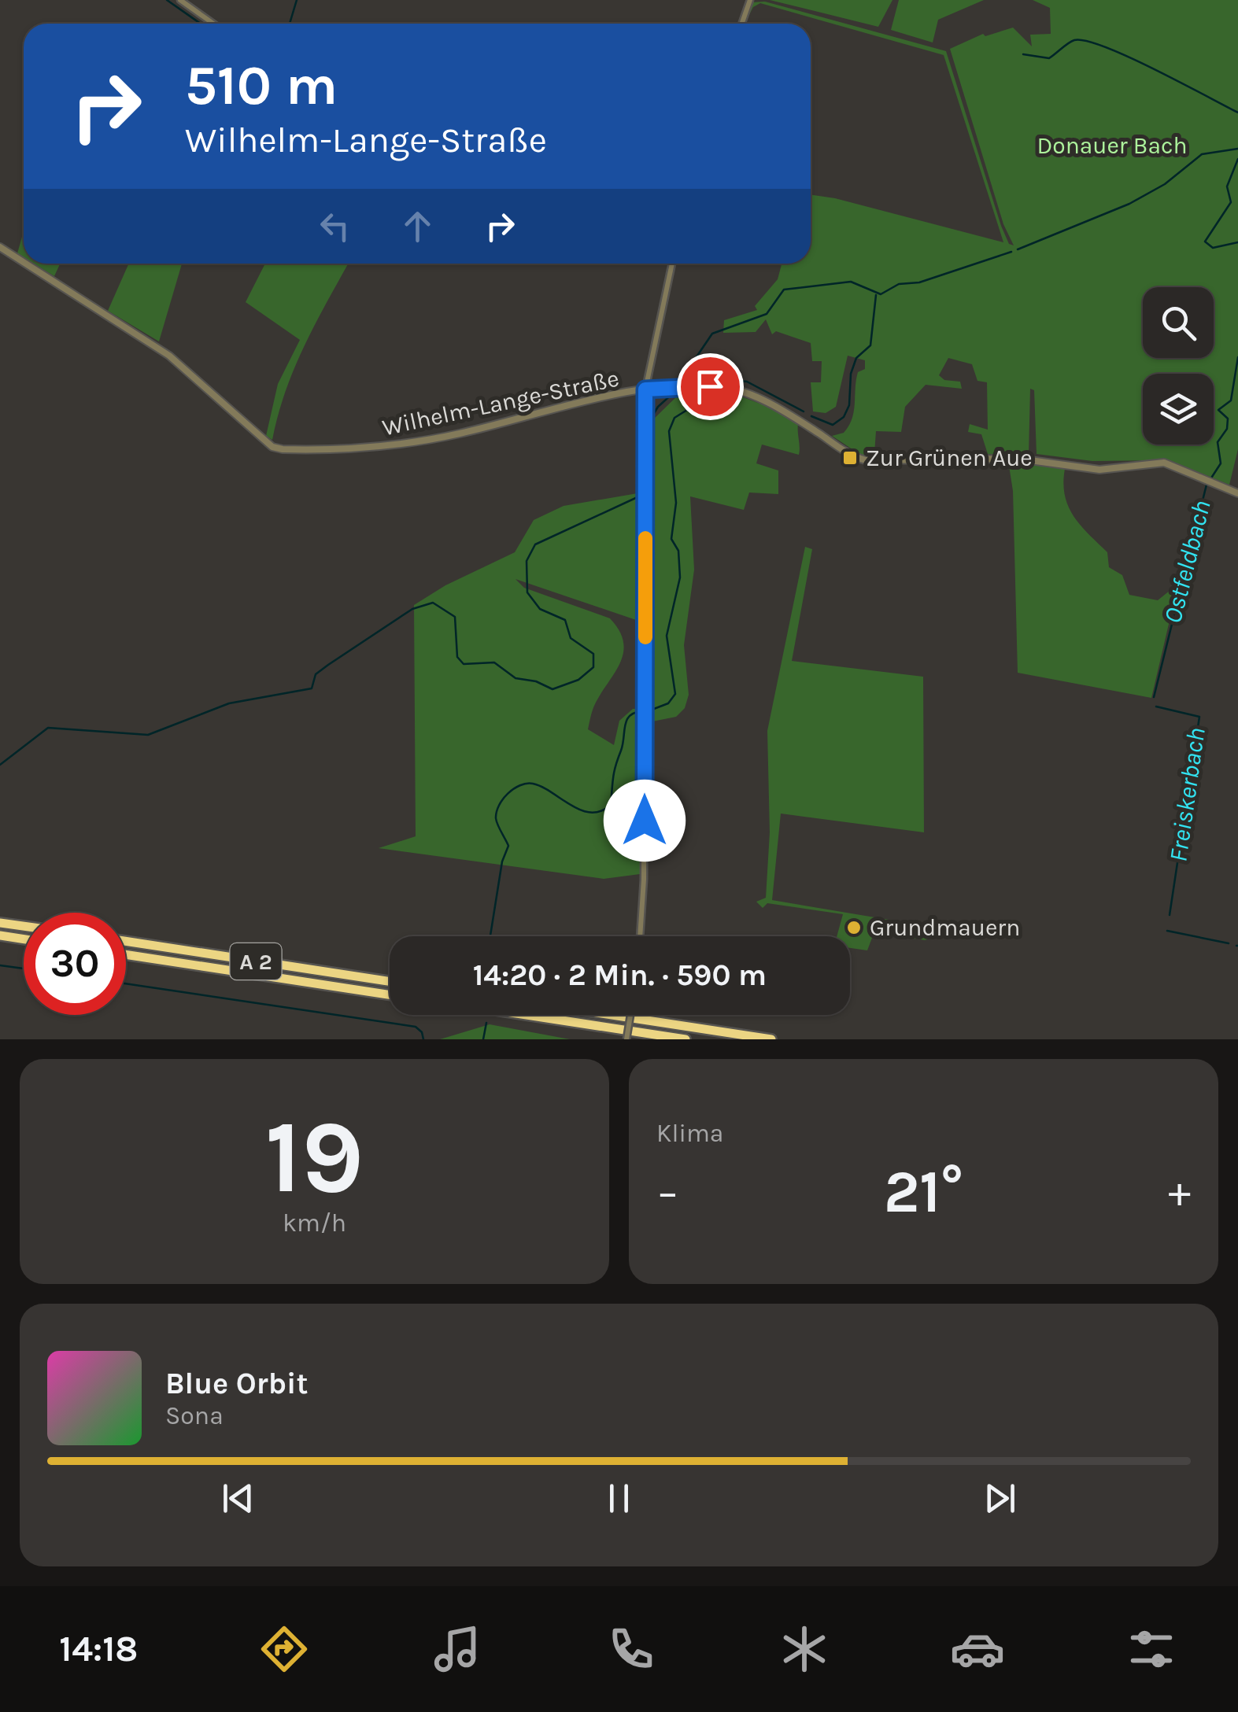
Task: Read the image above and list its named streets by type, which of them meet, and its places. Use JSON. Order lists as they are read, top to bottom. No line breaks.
{"streets":{"highway":["A 2"],"street":["Wilhelm-Lange-Straße"]},"water":["Ostfeldbach","Freiskerbach"],"parks":["Donauer Bach"],"places":{"transit":["Zur Grünen Aue"],"other":["Grundmauern"]},"page":{"turn":["510 m","Wilhelm-Lange-Straße"],"limit":"30","trip":"14:20 · 2 Min. · 590 m","tile":[["19","km/h"],"Klima"],"heat":["−","21°","+"],"song":["Blue Orbit","Sona"],"tabs":"14:18"}}
